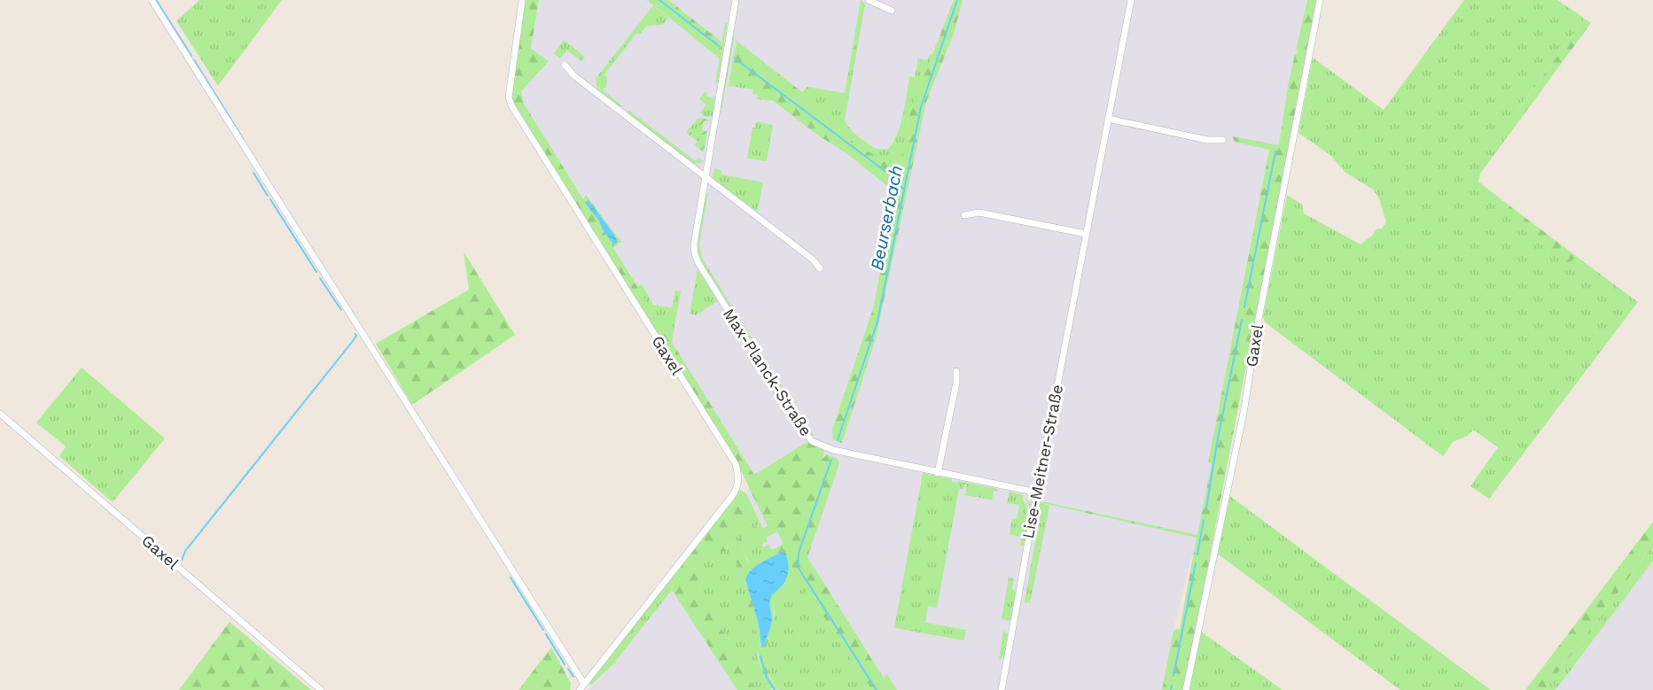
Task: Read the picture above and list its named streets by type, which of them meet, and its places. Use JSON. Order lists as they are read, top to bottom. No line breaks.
{"streets":{"street":["Gaxel","Max-Planck-Straße","Lise-Meitner-Straße"]},"crossings":[["Max-Planck-Straße","Lise-Meitner-Straße"]],"water":["Beurserbach"]}
